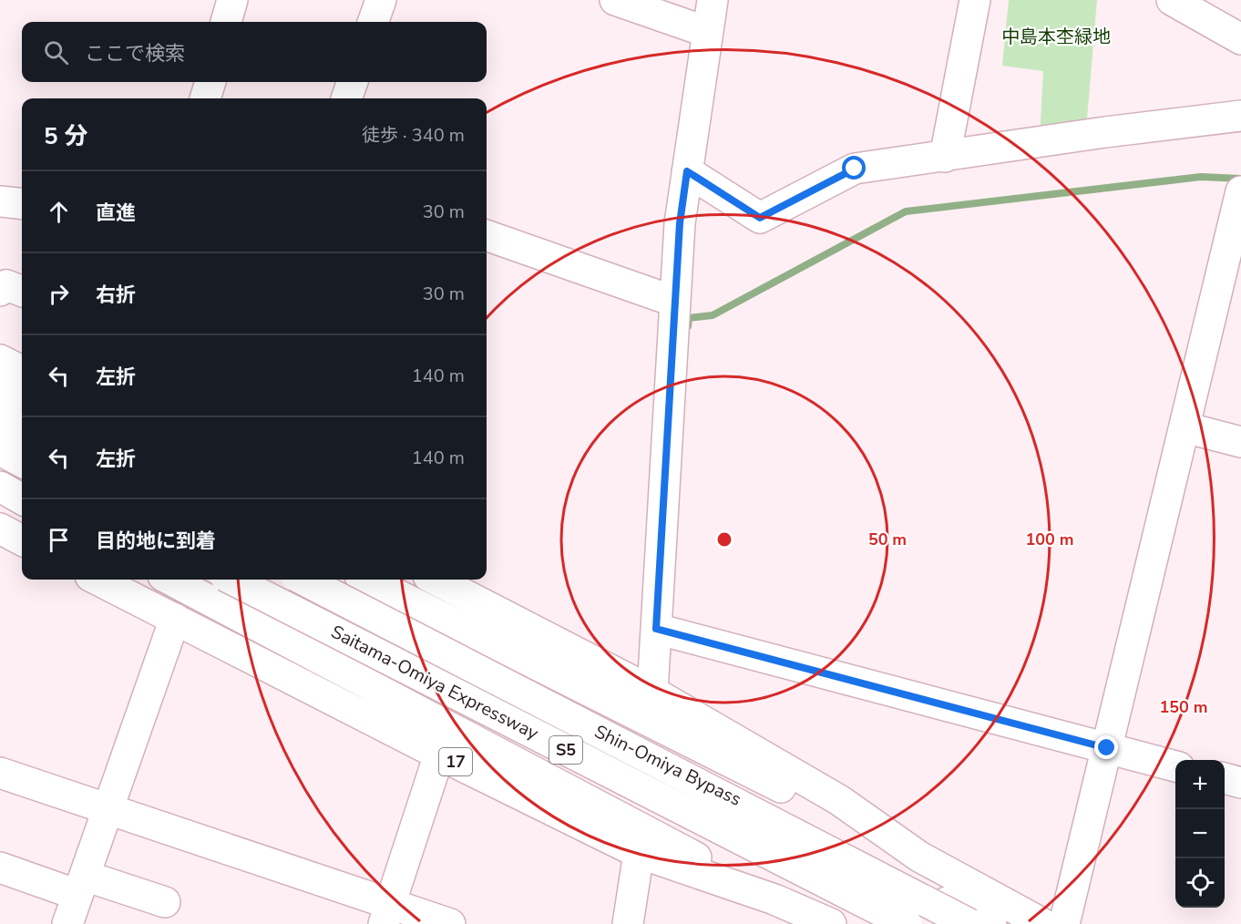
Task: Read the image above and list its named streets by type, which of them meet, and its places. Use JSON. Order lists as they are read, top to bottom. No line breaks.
{"streets":{"main road":["Saitama-Omiya Expressway","S5","17","Shin-Omiya Bypass"]},"parks":["中島本杢緑地"],"page":{"search":"ここで検索","heading":["5 分","徒歩 · 340 m"],"list":[["直進","30 m"],["右折","30 m"],["左折","140 m"],["左折","140 m"],"目的地に到着"],"map_buttons":["+","−"]},"rings":["50 m","100 m","150 m"]}
